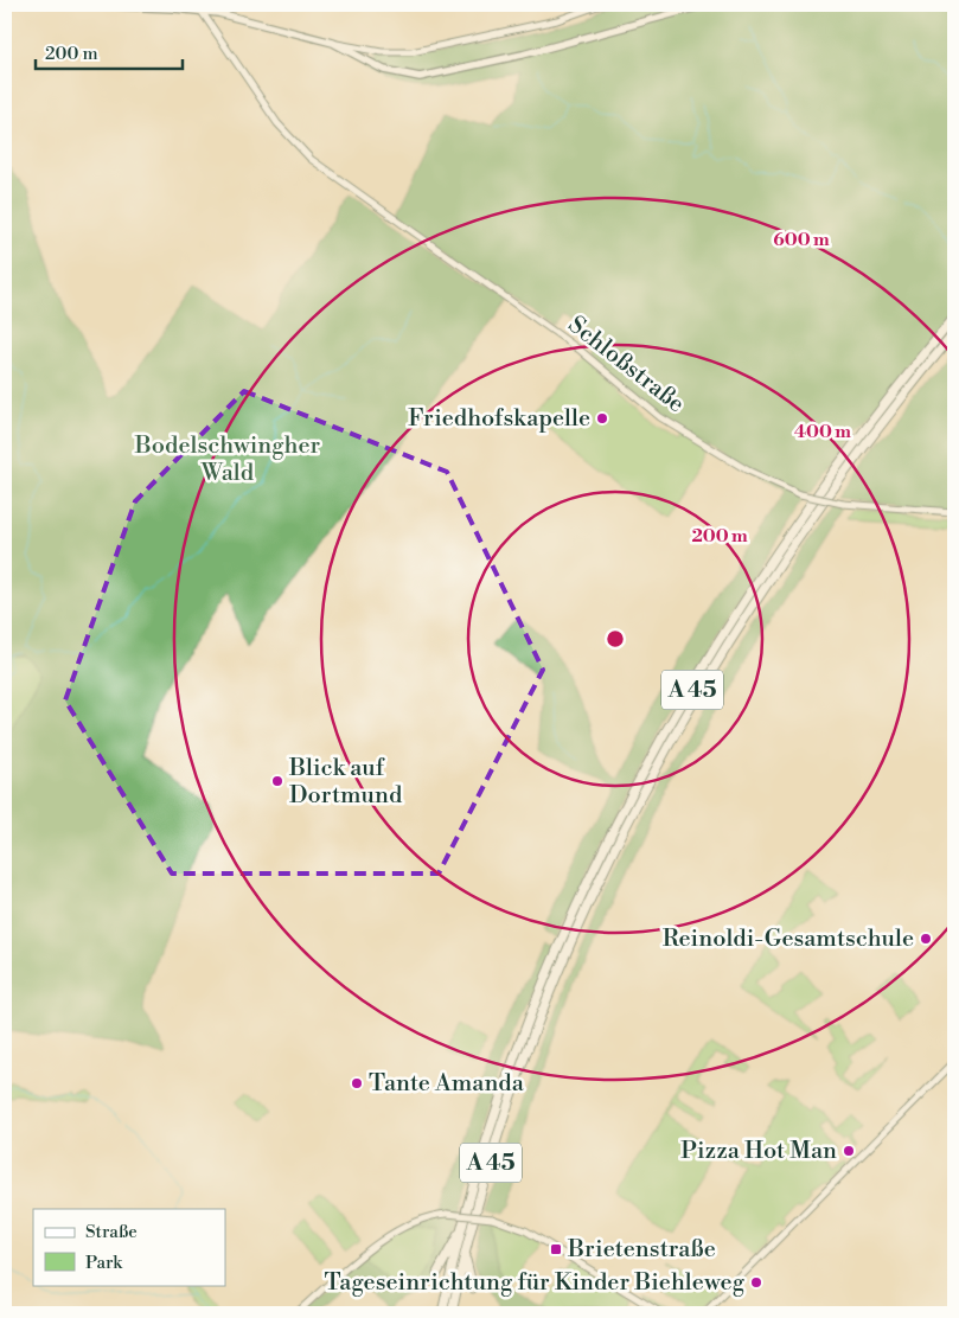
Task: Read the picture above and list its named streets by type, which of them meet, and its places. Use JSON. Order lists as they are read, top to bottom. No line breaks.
{"streets":{"highway":["A 45"],"street":["Schloßstraße"]},"parks":["Bodelschwingher Wald"],"places":{"other":["Friedhofskapelle","Blick auf Dortmund","Reinoldi-Gesamtschule","Tante Amanda","Pizza Hot Man","Tageseinrichtung für Kinder Biehleweg"],"transit":["Brietenstraße"]},"legend":["Straße","Park"],"scale_bar":"200 m","rings":["600 m","400 m","200 m"]}
